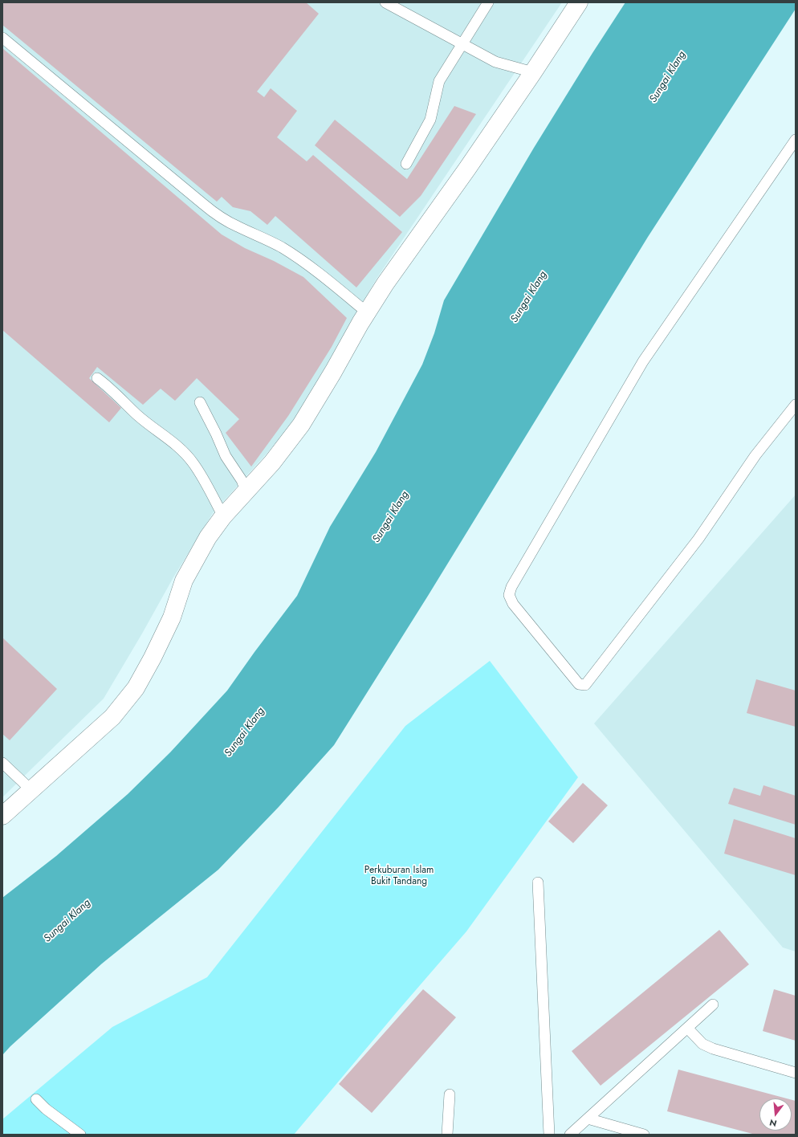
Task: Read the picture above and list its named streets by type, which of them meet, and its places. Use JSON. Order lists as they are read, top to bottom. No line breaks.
{"water":["Sungai Klang"],"parks":["Perkuburan Islam Bukit Tandang"],"north":"bottom"}
